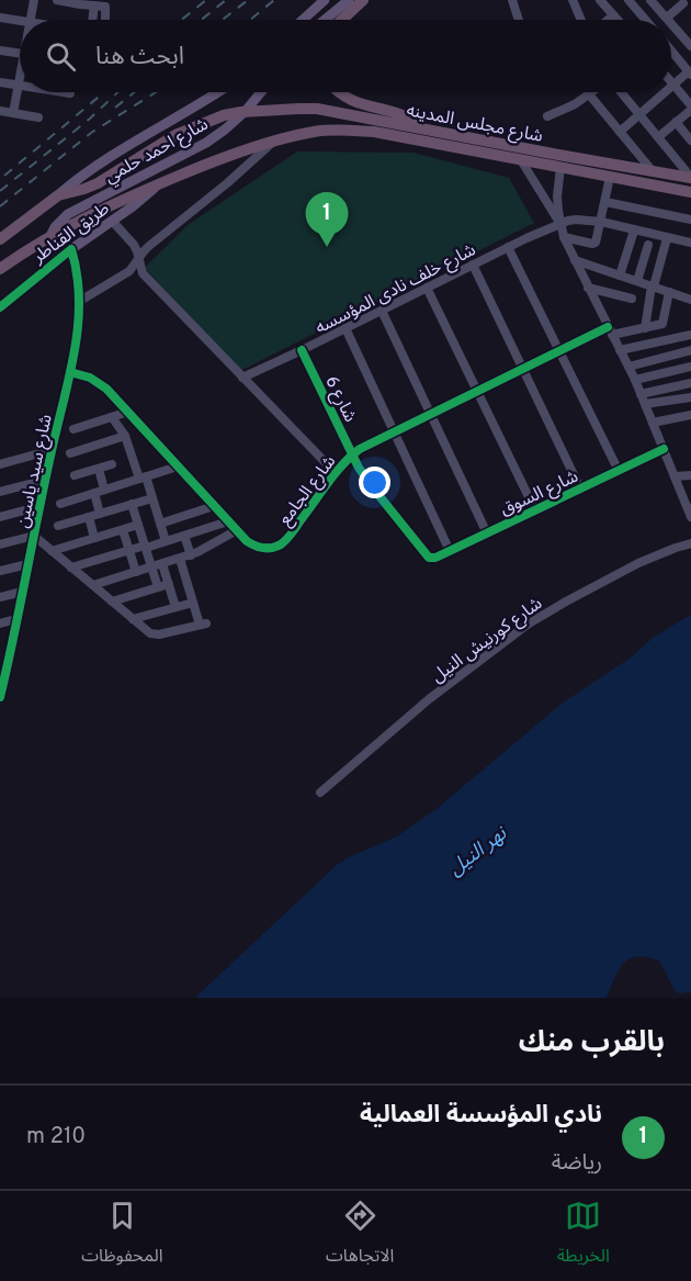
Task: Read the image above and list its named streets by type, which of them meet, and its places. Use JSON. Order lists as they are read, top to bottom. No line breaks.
{"streets":{"highway":["شارع مجلس المدينه"],"main road":["شارع احمد حلمي","طريق القناطر"],"street":["شارع خلف نادى المؤسسه","شارع 6","شارع سيد ياسين","شارع الجامع","شارع السوق","شارع كورنيش النيل"]},"crossings":[["شارع مجلس المدينه","شارع احمد حلمي"],["شارع مجلس المدينه","طريق القناطر"],["طريق القناطر","شارع سيد ياسين"],["شارع خلف نادى المؤسسه","شارع 6"],["شارع 6","شارع الجامع"],["شارع 6","شارع السوق"],["شارع سيد ياسين","شارع الجامع"]],"water":["نهر النيل"],"page":{"search":"ابحث هنا","pins":"1","heading":"بالقرب منك","list":[{"mark":"1","name":"نادي المؤسسة العمالية","note":"رياضة","value":"210 m"}],"nav":["الخريطة","الاتجاهات","المحفوظات"]}}
